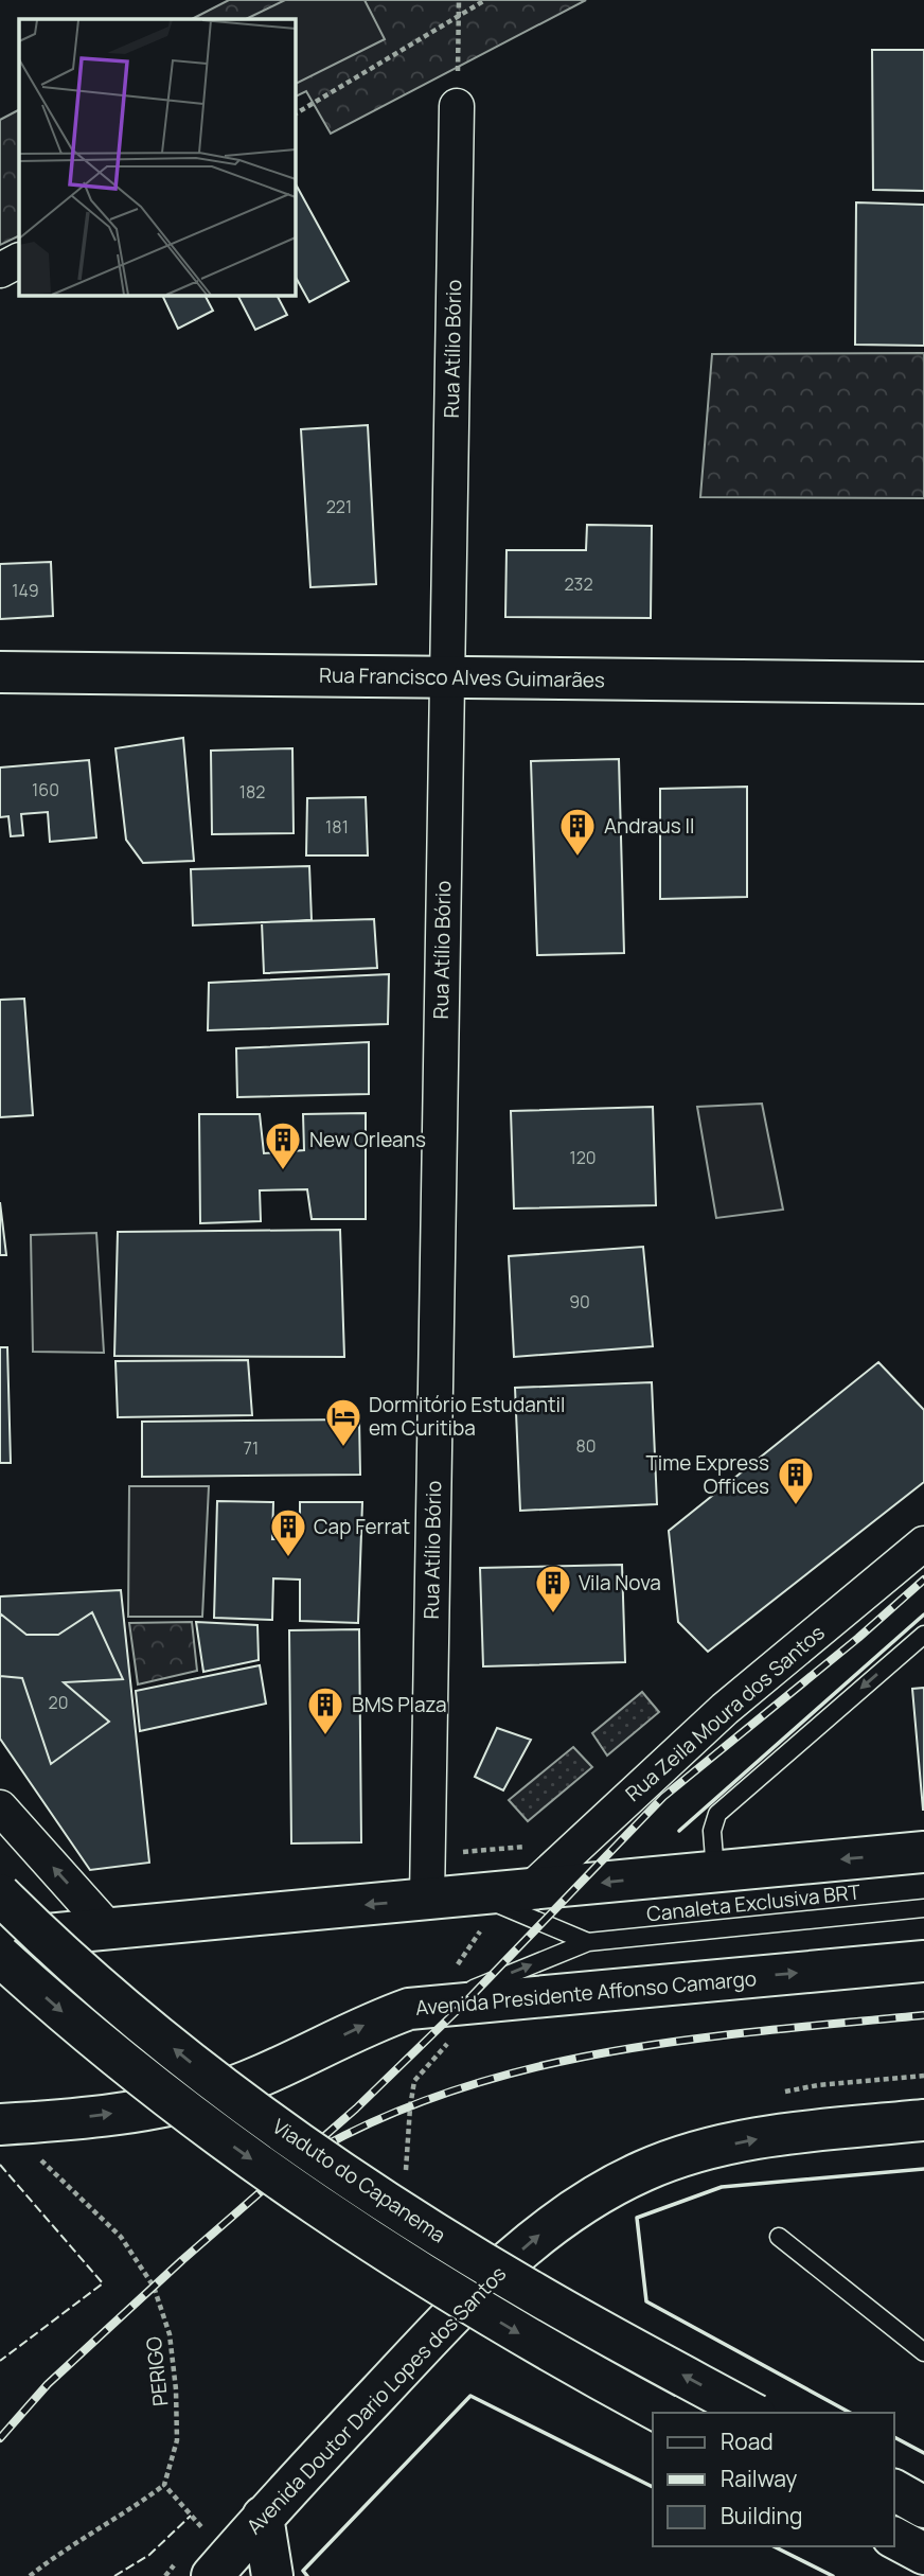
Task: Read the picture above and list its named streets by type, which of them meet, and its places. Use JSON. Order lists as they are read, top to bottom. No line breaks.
{"streets":{"main road":["Rua Francisco Alves Guimarães","Avenida Presidente Affonso Camargo","Viaduto do Capanema","Avenida Doutor Dario Lopes dos Santos"],"street":["Rua Atílio Bório","Rua Zeila Moura dos Santos"],"lane":["Canaleta Exclusiva BRT"],"path":["PERIGO"]},"crossings":[["Rua Atílio Bório","Rua Francisco Alves Guimarães"],["Canaleta Exclusiva BRT","Avenida Presidente Affonso Camargo"]],"places":{"building":["Andraus II","New Orleans","Time Express Offices","Cap Ferrat","Vila Nova","BMS Plaza"],"hotel":["Dormitório Estudantil em Curitiba"]},"house_numbers":["221","232","149","160","182","181","120","90","80","71","20"],"legend":["Road","Railway","Building"]}
